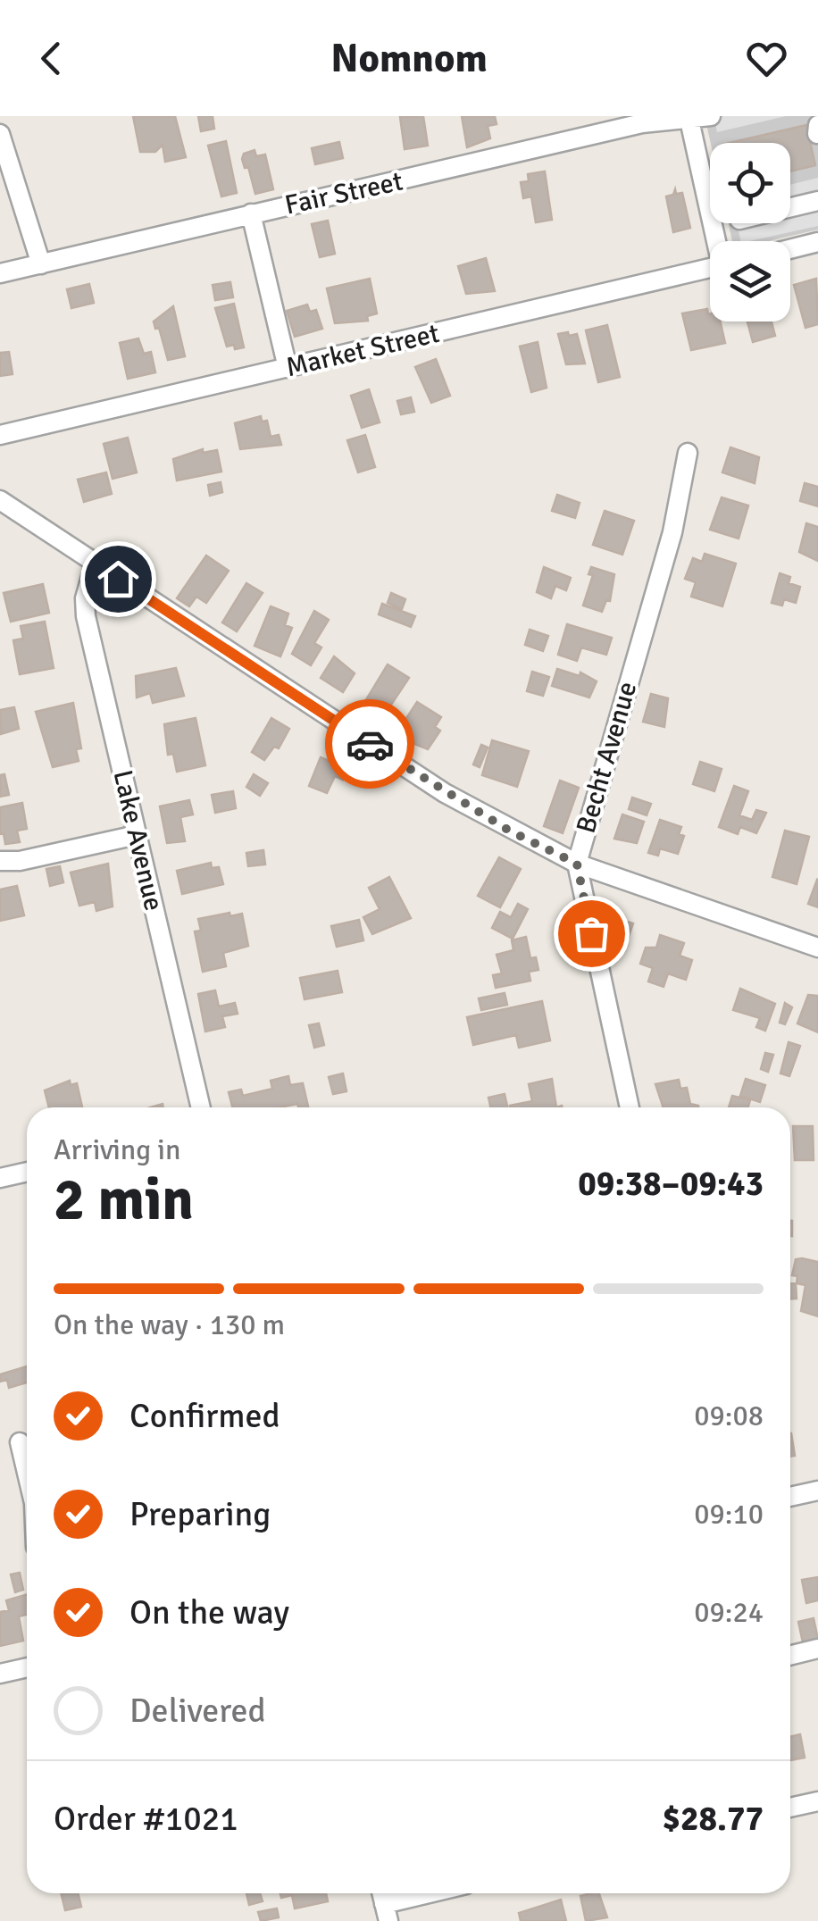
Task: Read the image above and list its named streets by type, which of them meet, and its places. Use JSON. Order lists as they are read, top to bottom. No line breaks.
{"streets":{"street":["Fair Street","Market Street","Becht Avenue","Lake Avenue"]},"page":{"header":"Nomnom","heading":["2 min","Arriving in","09:38–09:43"],"panel":["Order #1021","$28.77"],"bar":"On the way · 130 m","list":[["Confirmed","09:08"],["Preparing","09:10"],["On the way","09:24"],"Delivered"]}}
